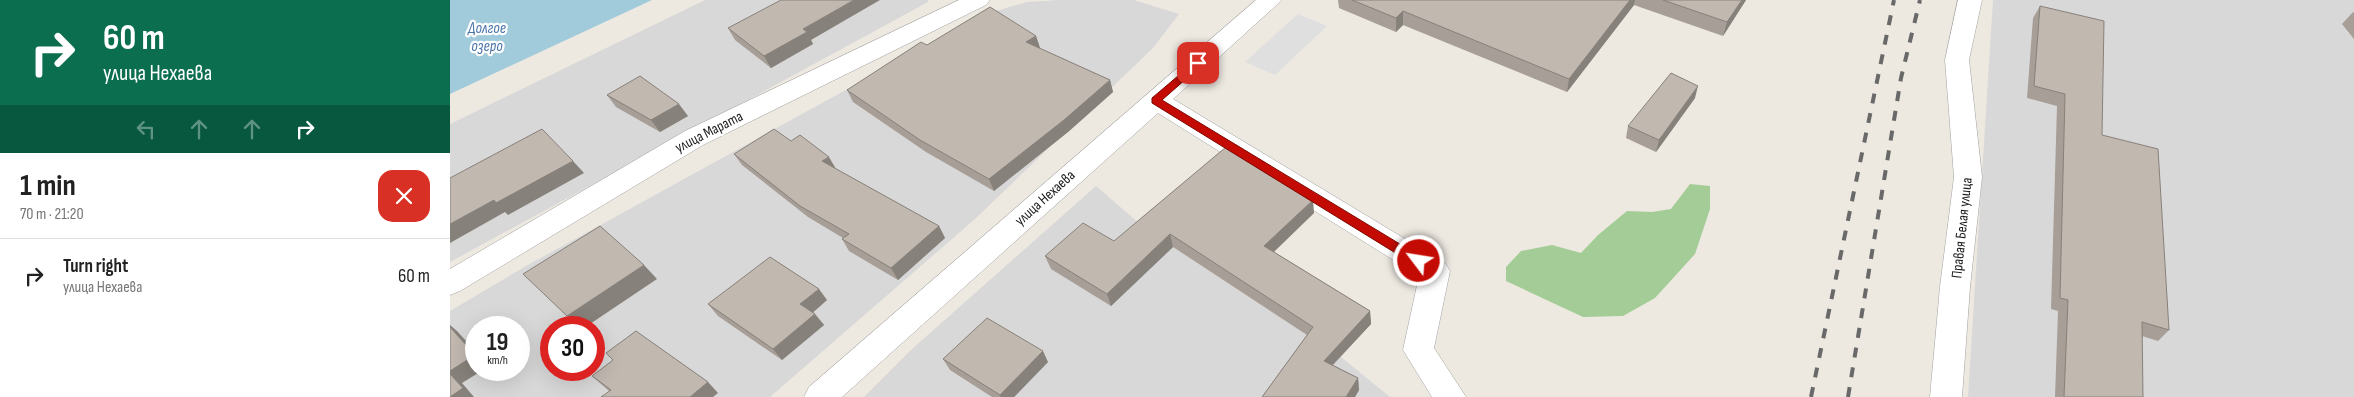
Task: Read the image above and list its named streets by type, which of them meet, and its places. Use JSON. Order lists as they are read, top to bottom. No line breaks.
{"streets":{"street":["улица Марата","улица Нехаева","Правая Белая улица"]},"water":["Долгое озеро"],"page":{"turn":["60 m","улица Нехаева"],"heading":["1 min","70 m · 21:20"],"list":[{"name":"Turn right","note":"улица Нехаева","value":"60 m"}],"speed":"19 km/h","limit":"30"}}
